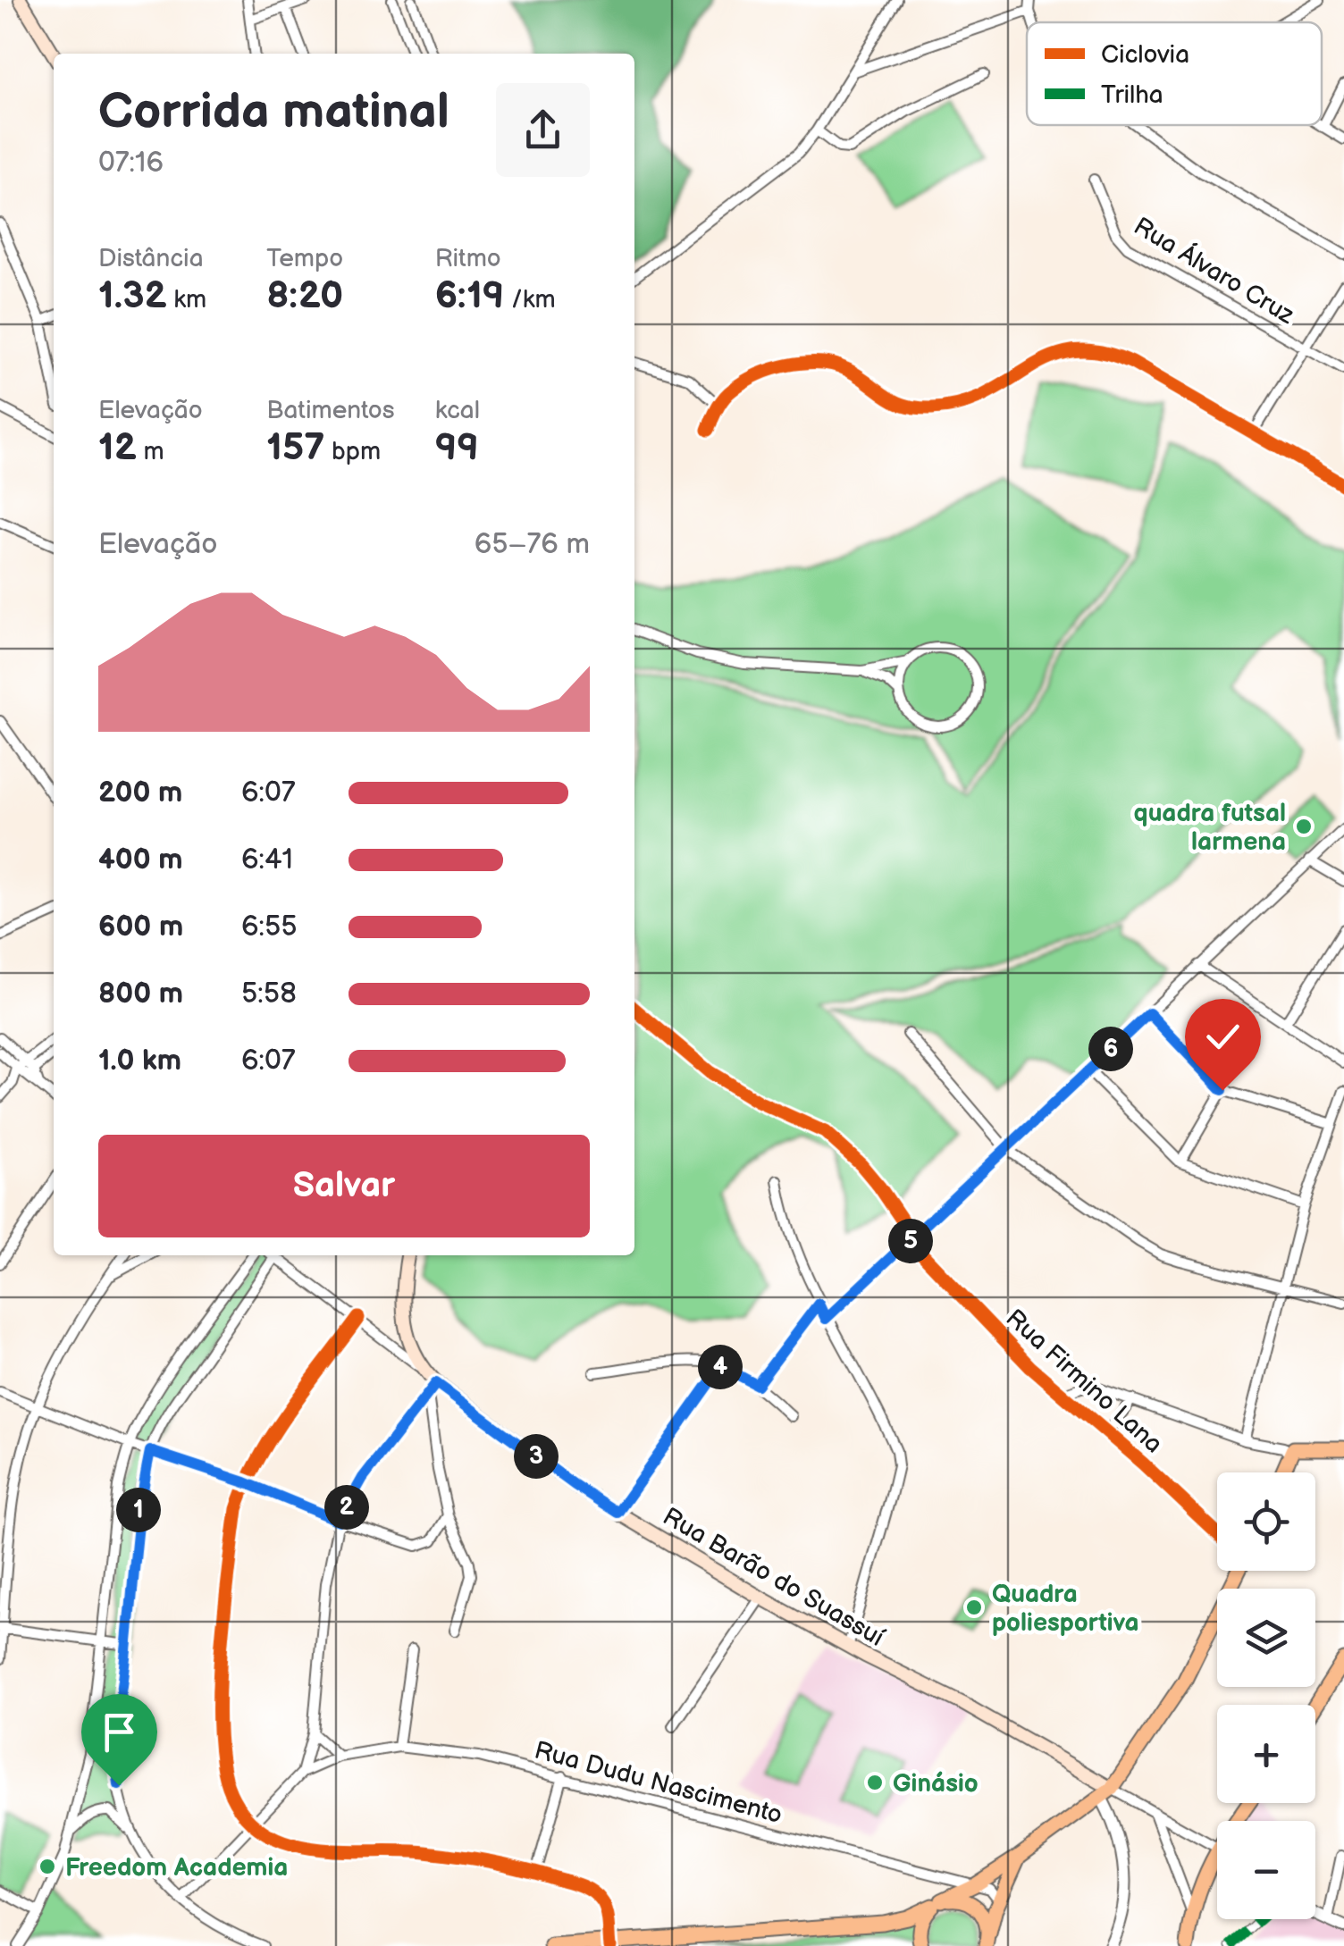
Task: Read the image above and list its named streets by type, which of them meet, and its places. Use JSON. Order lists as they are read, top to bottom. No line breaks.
{"streets":{"main road":["Rua Barão do Suassuí"],"street":["Rua Álvaro Cruz","Rua Firmino Lana","Rua Dudu Nascimento"]},"places":["quadra futsal larmena","Quadra poliesportiva","Ginásio","Freedom Academia"],"legend":["Ciclovia","Trilha"],"page":{"heading":["Corrida matinal","07:16"],"stats":[["Distância","1.32 km"],["Tempo","8:20"],["Ritmo","6:19 /km"],["Elevação","12 m"],["Batimentos","157 bpm"],["kcal","99"]],"chart":["Elevação","65–76 m"],"list":[{"name":"200 m","note":"6:07"},{"name":"400 m","note":"6:41"},{"name":"600 m","note":"6:55"},{"name":"800 m","note":"5:58"},{"name":"1.0 km","note":"6:07"}],"pins":["6","5","4","3","2","1"],"buttons":"Salvar","map_buttons":["+","−"]}}
